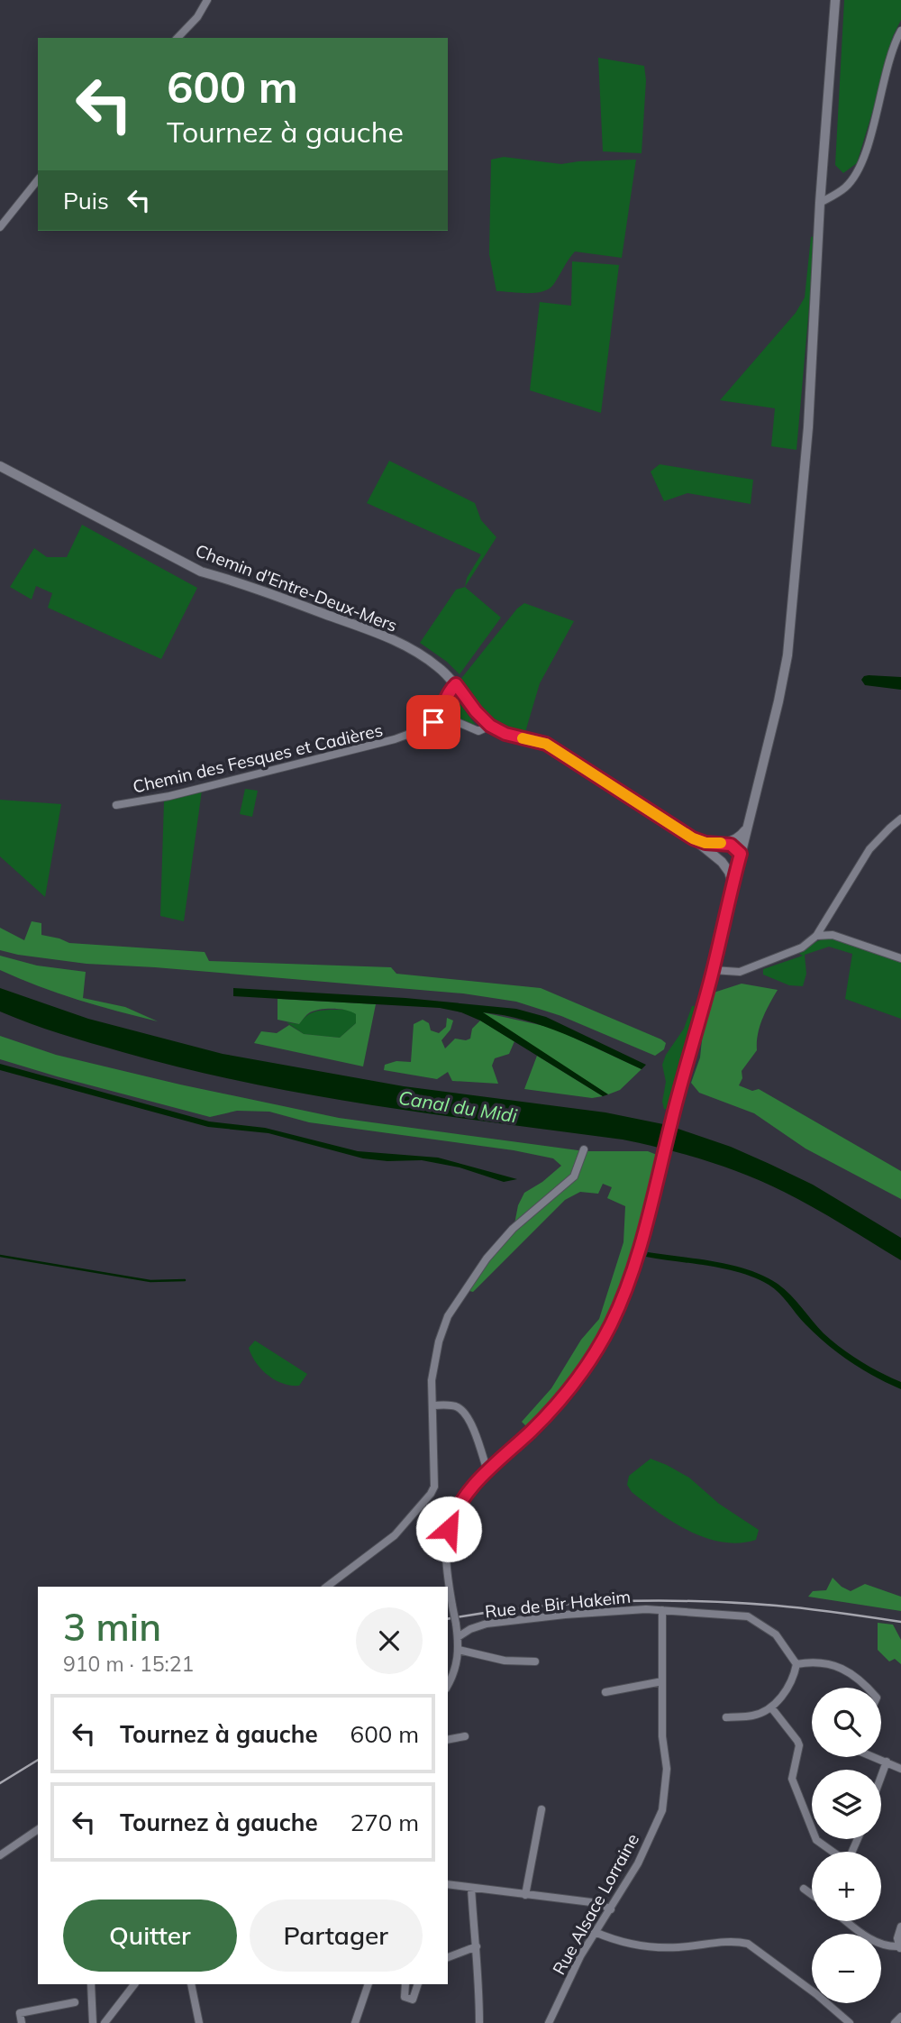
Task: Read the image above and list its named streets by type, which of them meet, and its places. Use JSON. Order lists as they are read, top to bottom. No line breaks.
{"streets":{"street":["Chemin d'Entre-Deux-Mers","Chemin des Fesques et Cadières","Rue de Bir Hakeim","Rue Alsace Lorraine"]},"crossings":[["Rue de Bir Hakeim","Rue Alsace Lorraine"]],"water":["Canal du Midi"],"page":{"turn":["600 m","Tournez à gauche"],"then":"Puis","heading":["3 min","910 m · 15:21"],"map_buttons":["+","−"],"list":[{"name":"Tournez à gauche","value":"600 m"},{"name":"Tournez à gauche","value":"270 m"}],"buttons":["Quitter","Partager"]}}
